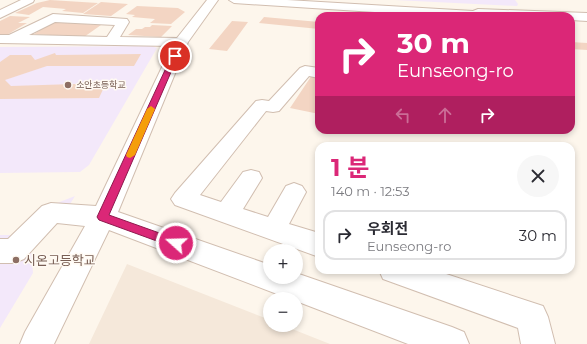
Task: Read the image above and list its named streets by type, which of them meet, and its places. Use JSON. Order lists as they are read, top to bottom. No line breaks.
{"places":["소안초등학교","시온고등학교"],"page":{"turn":["30 m","Eunseong-ro"],"heading":["1 분","140 m · 12:53"],"list":[{"name":"우회전","note":"Eunseong-ro","value":"30 m"}],"map_buttons":["+","−"]}}
